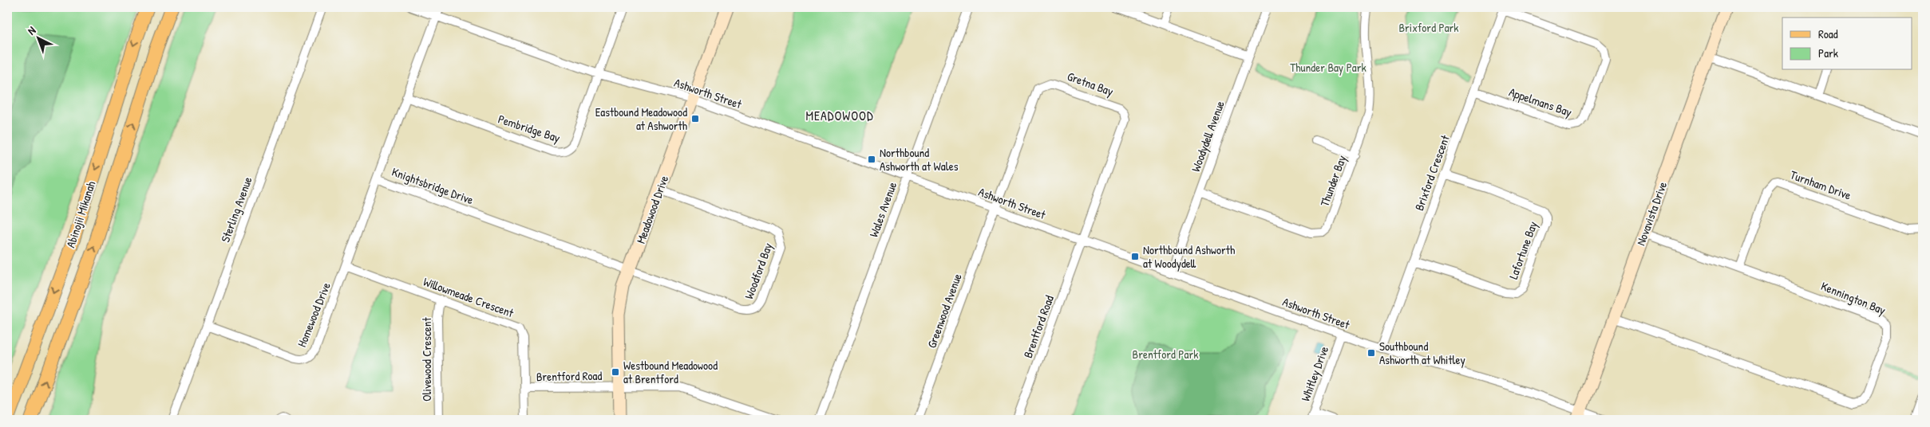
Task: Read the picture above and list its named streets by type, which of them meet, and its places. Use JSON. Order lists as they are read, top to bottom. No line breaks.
{"streets":{"main road":["Abinojii Mikanah"],"street":["Gretna Bay","Ashworth Street","Appelmans Bay","Pembridge Bay","Woodydell Avenue","Brixford Crescent","Thunder Bay","Turnham Drive","Knightsbridge Drive","Sterling Avenue","Meadowood Drive","Wales Avenue","Novavista Drive","Lafortune Bay","Woodford Bay","Willowmeade Crescent","Kennington Bay","Greenwood Avenue","Homewood Drive","Brentford Road","Olivewood Crescent","Whitley Drive"]},"crossings":[["Gretna Bay","Ashworth Street"],["Gretna Bay","Greenwood Avenue"],["Gretna Bay","Brentford Road"],["Ashworth Street","Pembridge Bay"],["Ashworth Street","Woodydell Avenue"],["Ashworth Street","Brixford Crescent"],["Ashworth Street","Knightsbridge Drive"],["Ashworth Street","Meadowood Drive"],["Ashworth Street","Wales Avenue"],["Ashworth Street","Novavista Drive"],["Ashworth Street","Greenwood Avenue"],["Ashworth Street","Brentford Road"],["Ashworth Street","Whitley Drive"],["Appelmans Bay","Brixford Crescent"],["Pembridge Bay","Knightsbridge Drive"],["Woodydell Avenue","Thunder Bay"],["Brixford Crescent","Lafortune Bay"],["Turnham Drive","Kennington Bay"],["Knightsbridge Drive","Meadowood Drive"],["Knightsbridge Drive","Woodford Bay"],["Knightsbridge Drive","Homewood Drive"],["Sterling Avenue","Homewood Drive"],["Meadowood Drive","Woodford Bay"],["Meadowood Drive","Brentford Road"],["Novavista Drive","Kennington Bay"],["Willowmeade Crescent","Homewood Drive"],["Willowmeade Crescent","Brentford Road"],["Willowmeade Crescent","Olivewood Crescent"]],"districts":["MEADOWOOD"],"parks":["Brixford Park","Thunder Bay Park","Brentford Park"],"places":{"transit":["Eastbound Meadowood at Ashworth","Northbound Ashworth at Wales","Northbound Ashworth at Woodydell","Southbound Ashworth at Whitley","Westbound Meadowood at Brentford"]},"legend":["Road","Park"],"north":"top left"}
